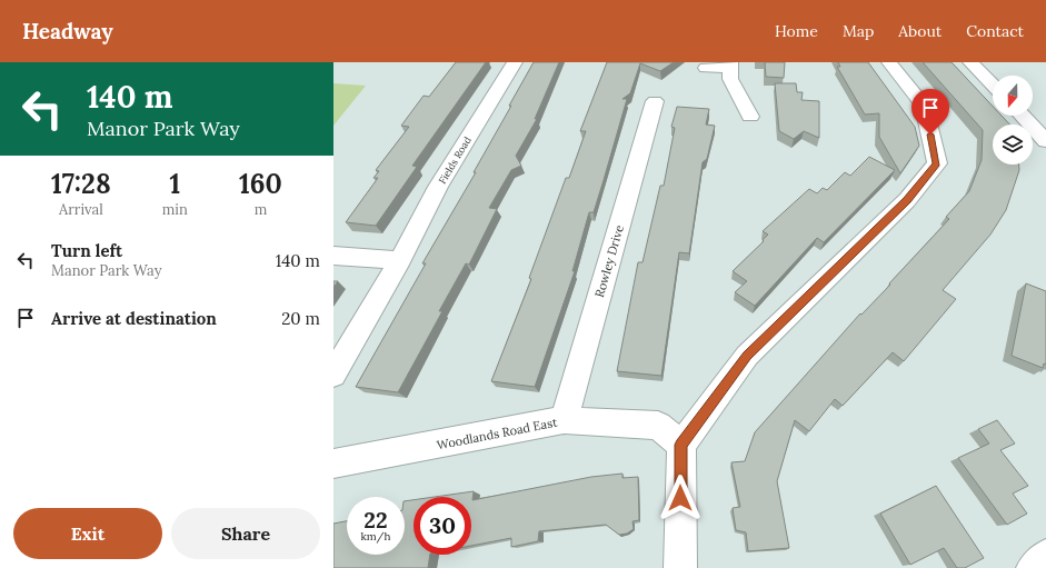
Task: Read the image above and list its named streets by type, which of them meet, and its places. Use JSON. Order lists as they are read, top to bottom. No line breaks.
{"streets":{"street":["Fields Road","Rowley Drive","Woodlands Road East"]},"crossings":[["Rowley Drive","Woodlands Road East"]],"north":"bottom","page":{"header":"Headway","nav":["Home","Map","About","Contact"],"turn":["140 m","Manor Park Way"],"eta":["17:28","Arrival","1","min","160","m"],"list":[{"name":"Turn left","note":"Manor Park Way","value":"140 m"},{"name":"Arrive at destination","value":"20 m"}],"speed":"22 km/h","limit":"30","buttons":["Exit","Share"]}}
